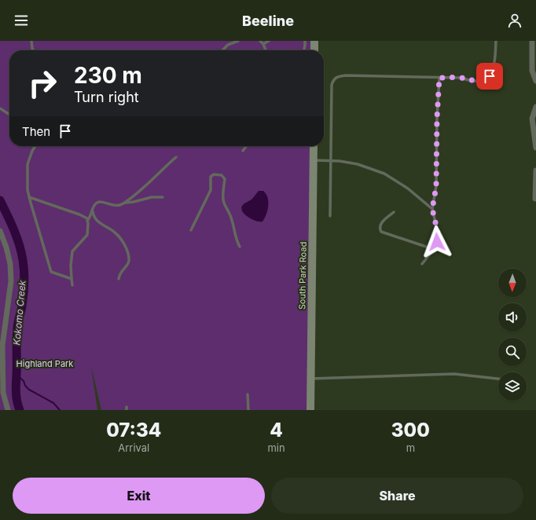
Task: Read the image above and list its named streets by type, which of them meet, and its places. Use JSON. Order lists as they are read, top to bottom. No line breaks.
{"streets":{"street":["South Park Road"]},"water":["Kokomo Creek"],"parks":["Highland Park"],"north":"bottom","page":{"header":"Beeline","turn":["230 m","Turn right"],"then":"Then","eta":["07:34","Arrival","4","min","300","m"],"buttons":["Exit","Share"]}}
